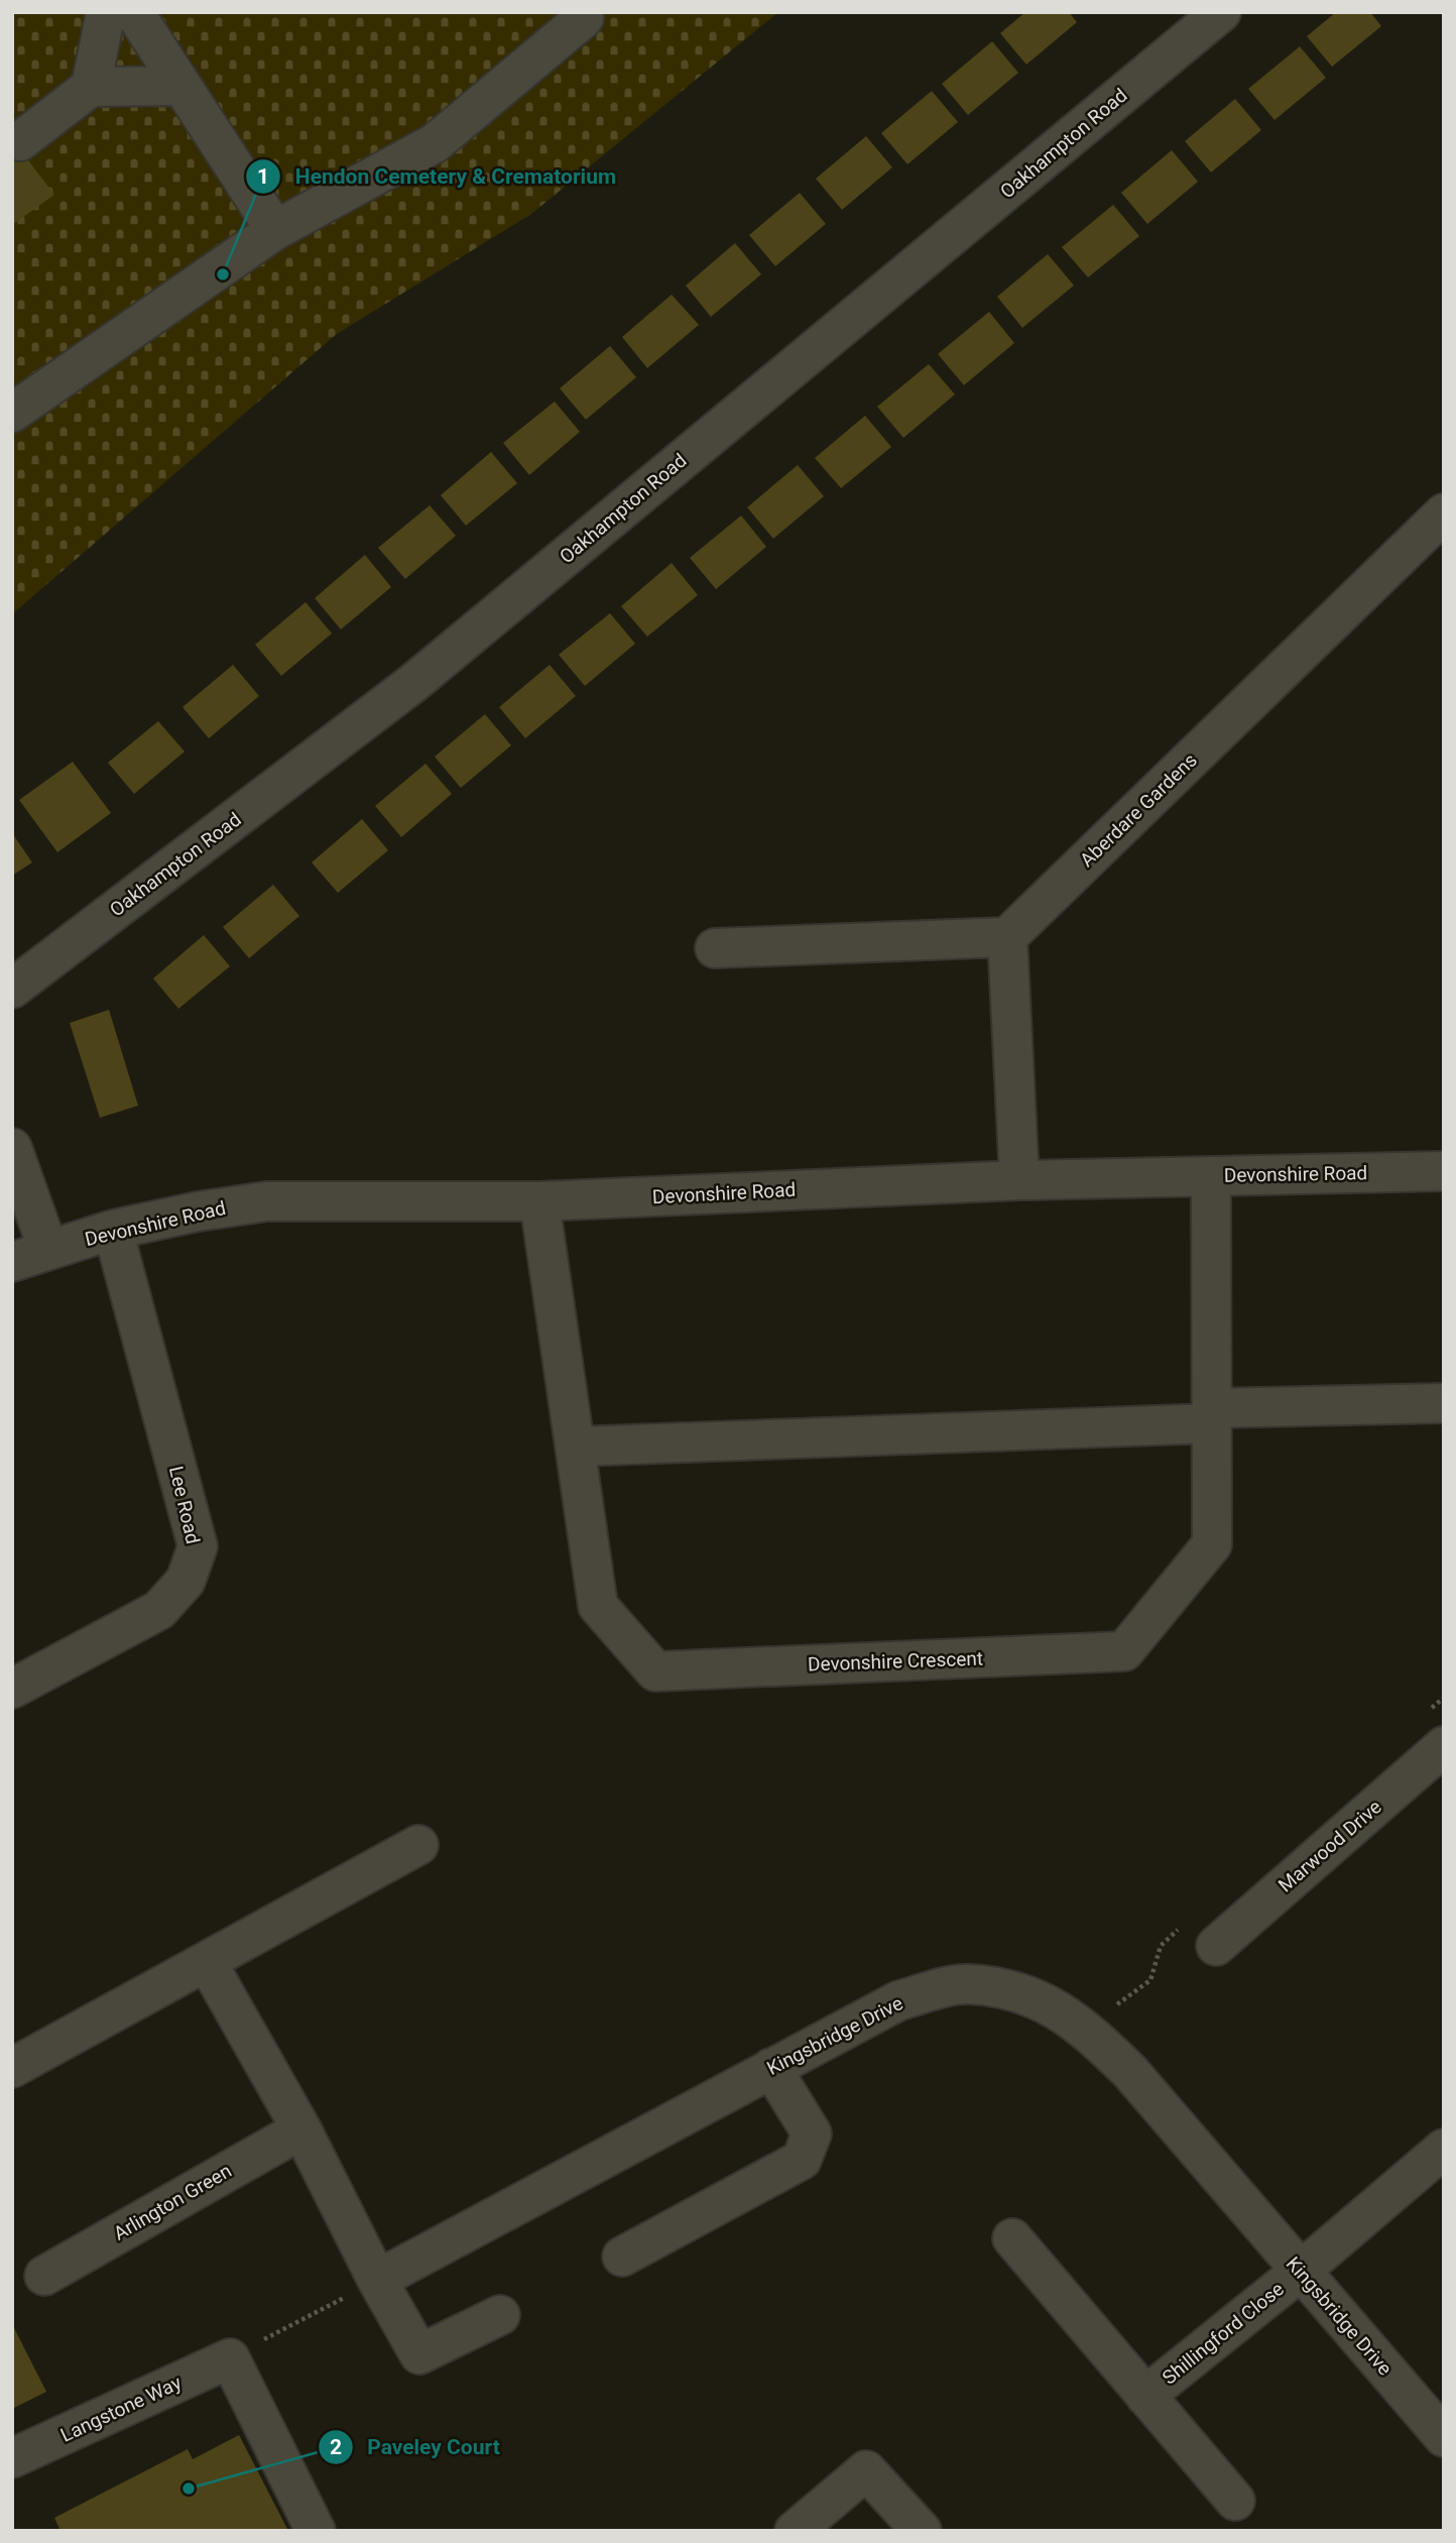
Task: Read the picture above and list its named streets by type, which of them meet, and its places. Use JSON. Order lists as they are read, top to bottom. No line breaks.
{"streets":{"street":["Oakhampton Road","Aberdare Gardens","Devonshire Road","Lee Road","Devonshire Crescent","Marwood Drive","Kingsbridge Drive","Arlington Green","Shillingford Close","Langstone Way"]},"crossings":[["Devonshire Road","Lee Road"],["Devonshire Road","Devonshire Crescent"],["Kingsbridge Drive","Shillingford Close"]],"places":["Hendon Cemetery & Crematorium","Paveley Court"]}
